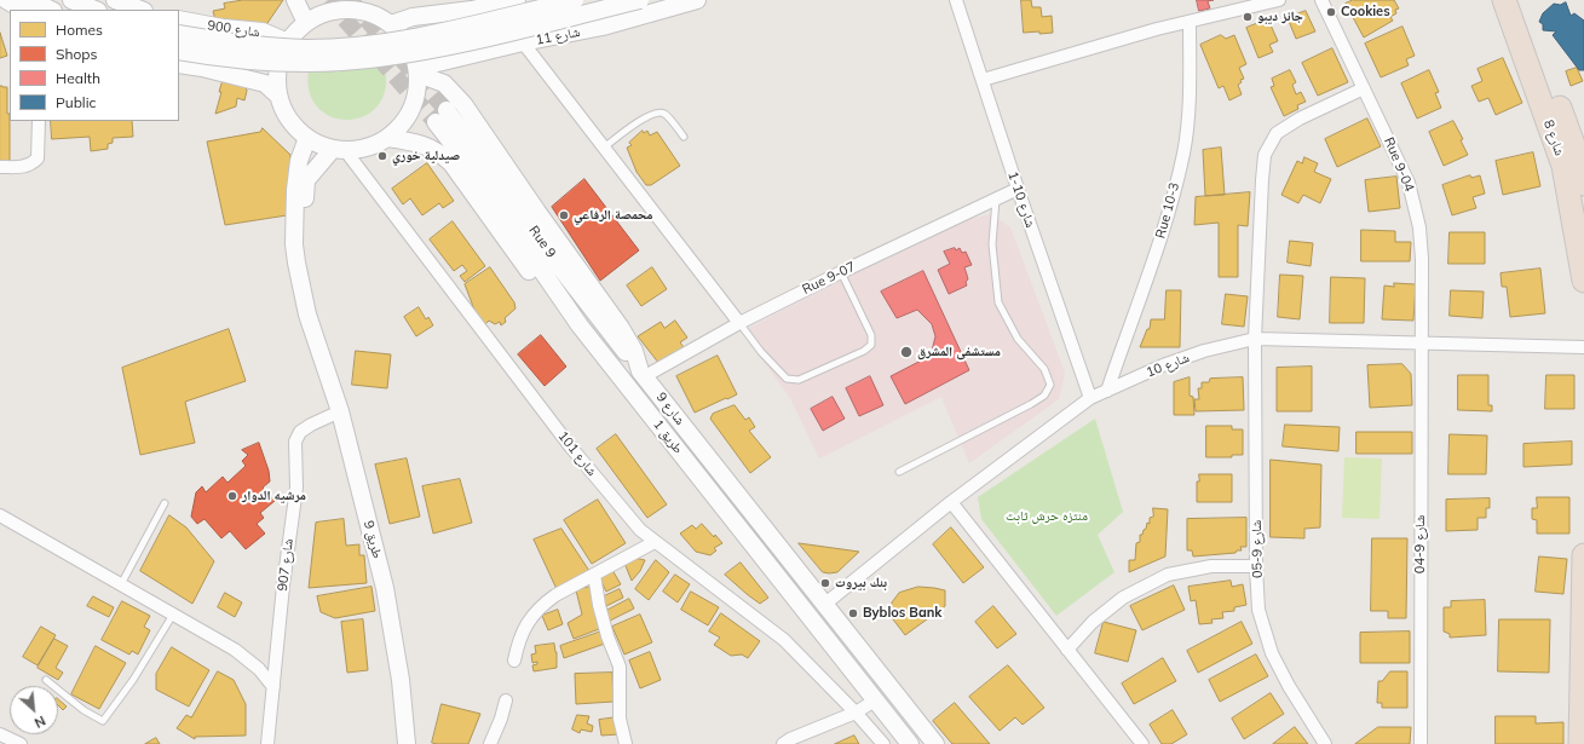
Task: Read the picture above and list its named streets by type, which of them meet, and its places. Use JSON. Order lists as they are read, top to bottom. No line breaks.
{"streets":{"highway":["شارع 8"],"street":["شارع 900","شارع 11","Rue 9-04","شارع 10-1","Rue 10-3","Rue 9","Rue 9-07","شارع 10","شارع 9","طريق 1","شارع 101","طريق 9","شارع 9-04","شارع 9-05","شارع 907"]},"crossings":[["شارع 900","شارع 11"],["شارع 900","شارع 9"],["شارع 900","شارع 101"],["شارع 900","طريق 9"],["شارع 11","شارع 9"],["شارع 11","شارع 101"],["شارع 11","طريق 9"],["Rue 9-04","شارع 10"],["Rue 9-04","شارع 9-04"],["Rue 9-04","شارع 9-05"],["شارع 10-1","Rue 9-07"],["شارع 10-1","شارع 10"],["Rue 10-3","شارع 10"],["Rue 9","Rue 9-07"],["Rue 9","شارع 9"],["Rue 9","طريق 1"],["Rue 9-07","شارع 9"],["شارع 10","شارع 9"],["شارع 10","شارع 9-04"],["شارع 10","شارع 9-05"],["شارع 9","شارع 101"],["شارع 9","طريق 9"],["شارع 101","طريق 9"],["طريق 9","شارع 907"]],"parks":["منتزه حرش ثابت"],"places":["Cookies","جانز ديبو","صيدلية خوري","محمصة الرفاعي","مستشفى المشرق","مرشيه الدوار","بنك بيروت","Byblos Bank"],"legend":["Homes","Shops","Health","Public"],"north":"bottom right"}
